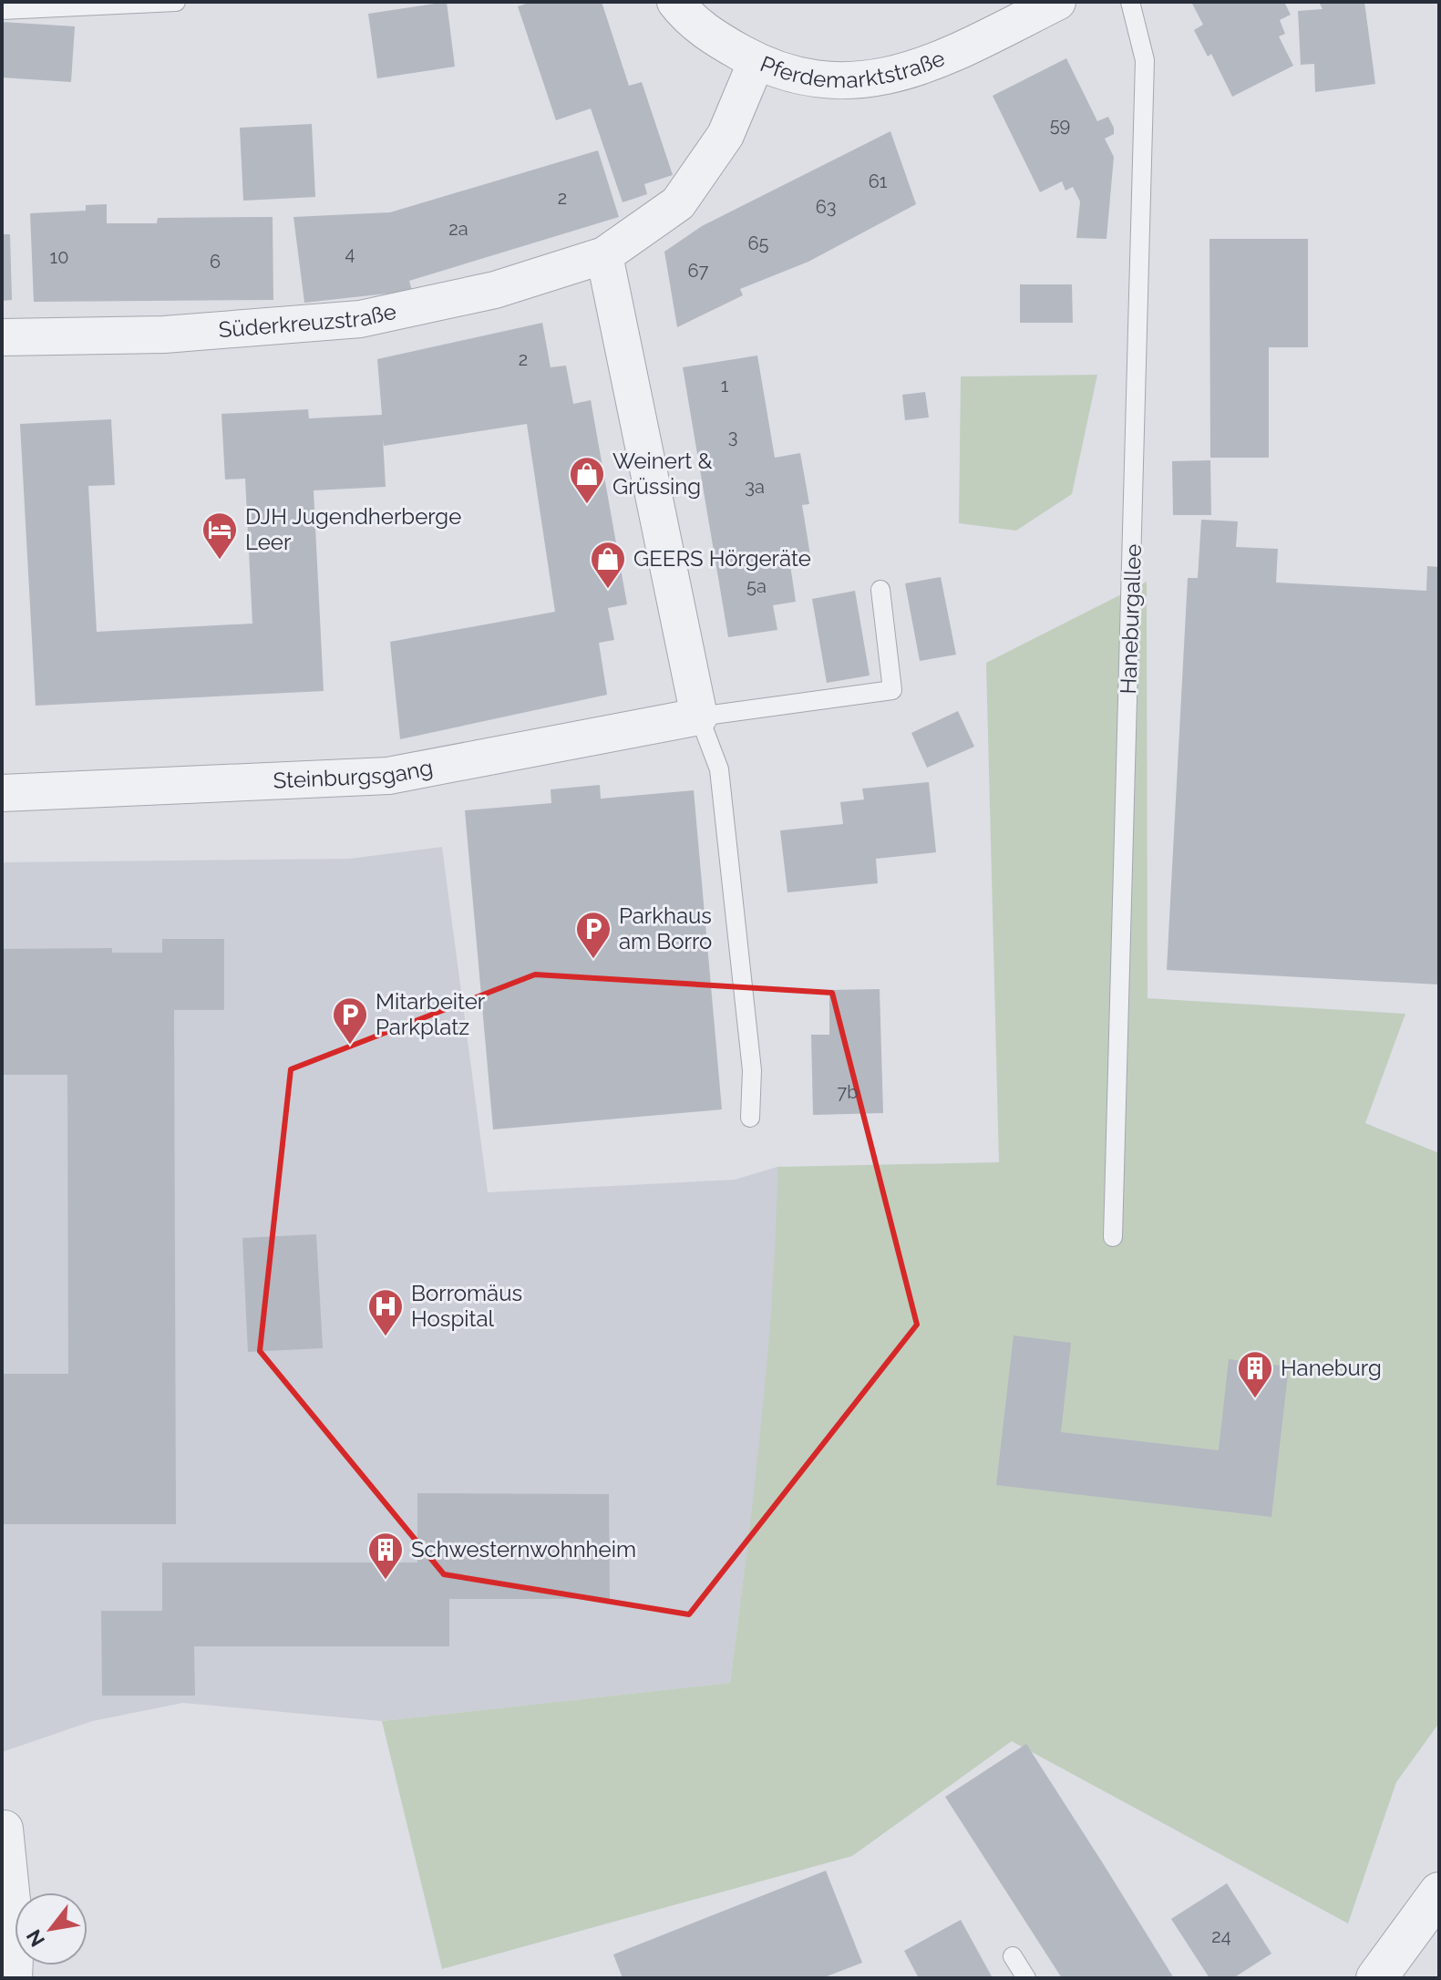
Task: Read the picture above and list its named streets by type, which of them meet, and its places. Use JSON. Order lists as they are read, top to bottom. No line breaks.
{"streets":{"street":["Pferdemarktstraße","Süderkreuzstraße","Steinburgsgang"],"lane":["Haneburgallee"]},"crossings":[["Pferdemarktstraße","Süderkreuzstraße"]],"places":{"shop":["Weinert & Grüssing","GEERS Hörgeräte"],"hotel":["DJH Jugendherberge Leer"],"parking":["Parkhaus am Borro","Mitarbeiter Parkplatz"],"hospital":["Borromäus Hospital"],"building":["Haneburg","Schwesternwohnheim"]},"house_numbers":["59","61","2","63","2a","65","4","10","6","67","2","1","3","3a","5a","7b","24"],"north":"bottom left"}
